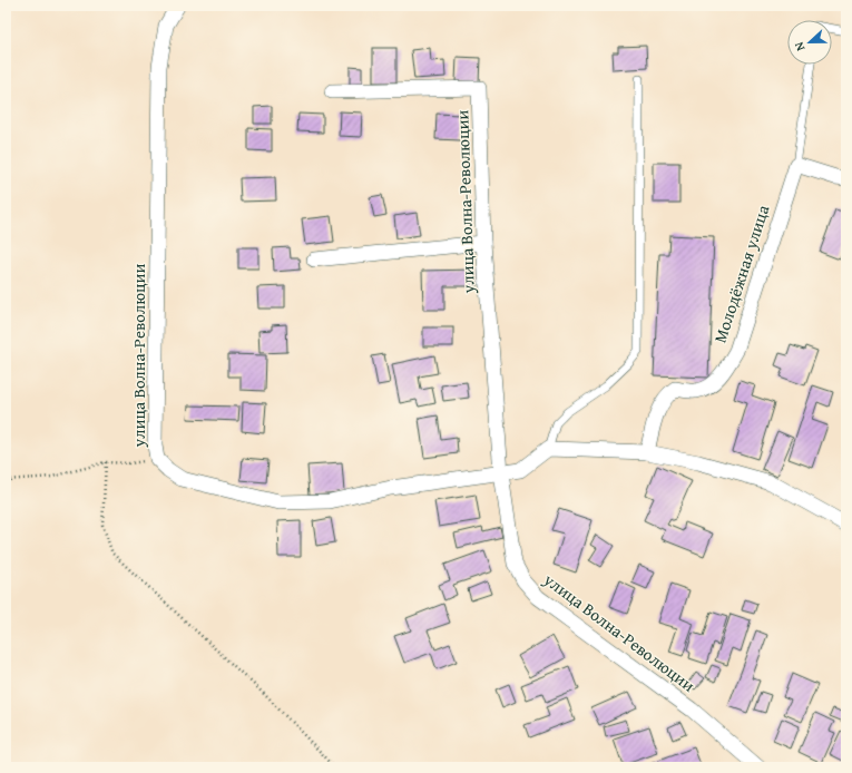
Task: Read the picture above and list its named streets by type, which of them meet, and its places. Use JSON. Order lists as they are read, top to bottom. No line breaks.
{"streets":{"street":["улица Волна-Революции","Молодёжная улица"]},"north":"left"}
